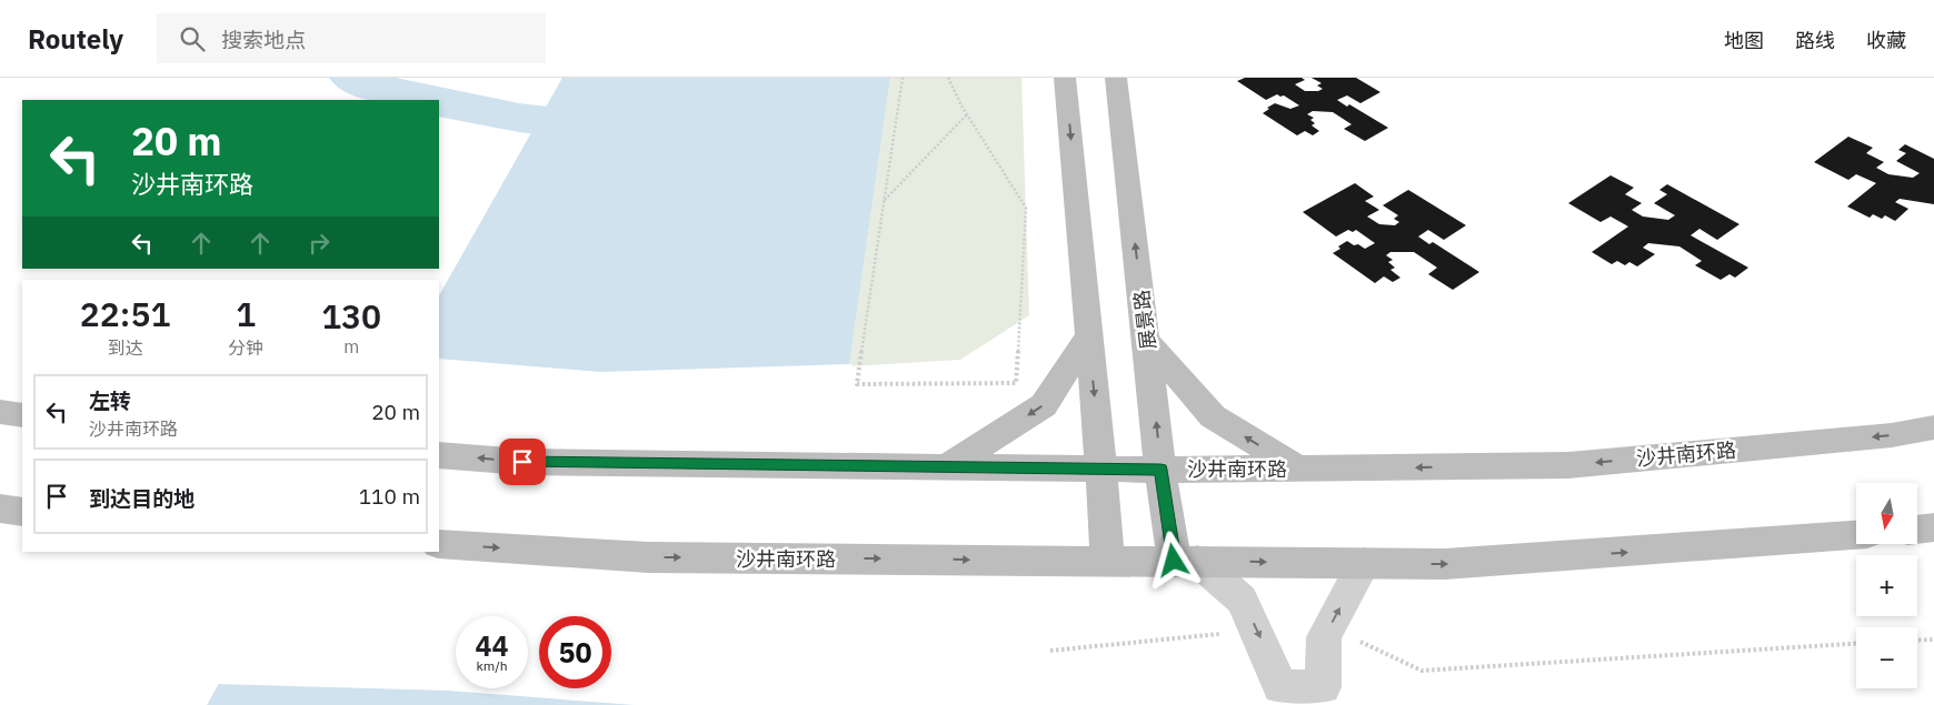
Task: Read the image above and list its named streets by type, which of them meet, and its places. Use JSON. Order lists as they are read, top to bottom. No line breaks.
{"streets":{"main road":["展景路","沙井南环路"]},"crossings":[["展景路","沙井南环路"]],"north":"bottom","page":{"header":"Routely","search":"搜索地点","nav":["地图","路线","收藏"],"turn":["20 m","沙井南环路"],"eta":["22:51","到达","1","分钟","130","m"],"list":[{"name":"左转","note":"沙井南环路","value":"20 m"},{"name":"到达目的地","value":"110 m"}],"map_buttons":["+","−"],"speed":"44 km/h","limit":"50"}}
